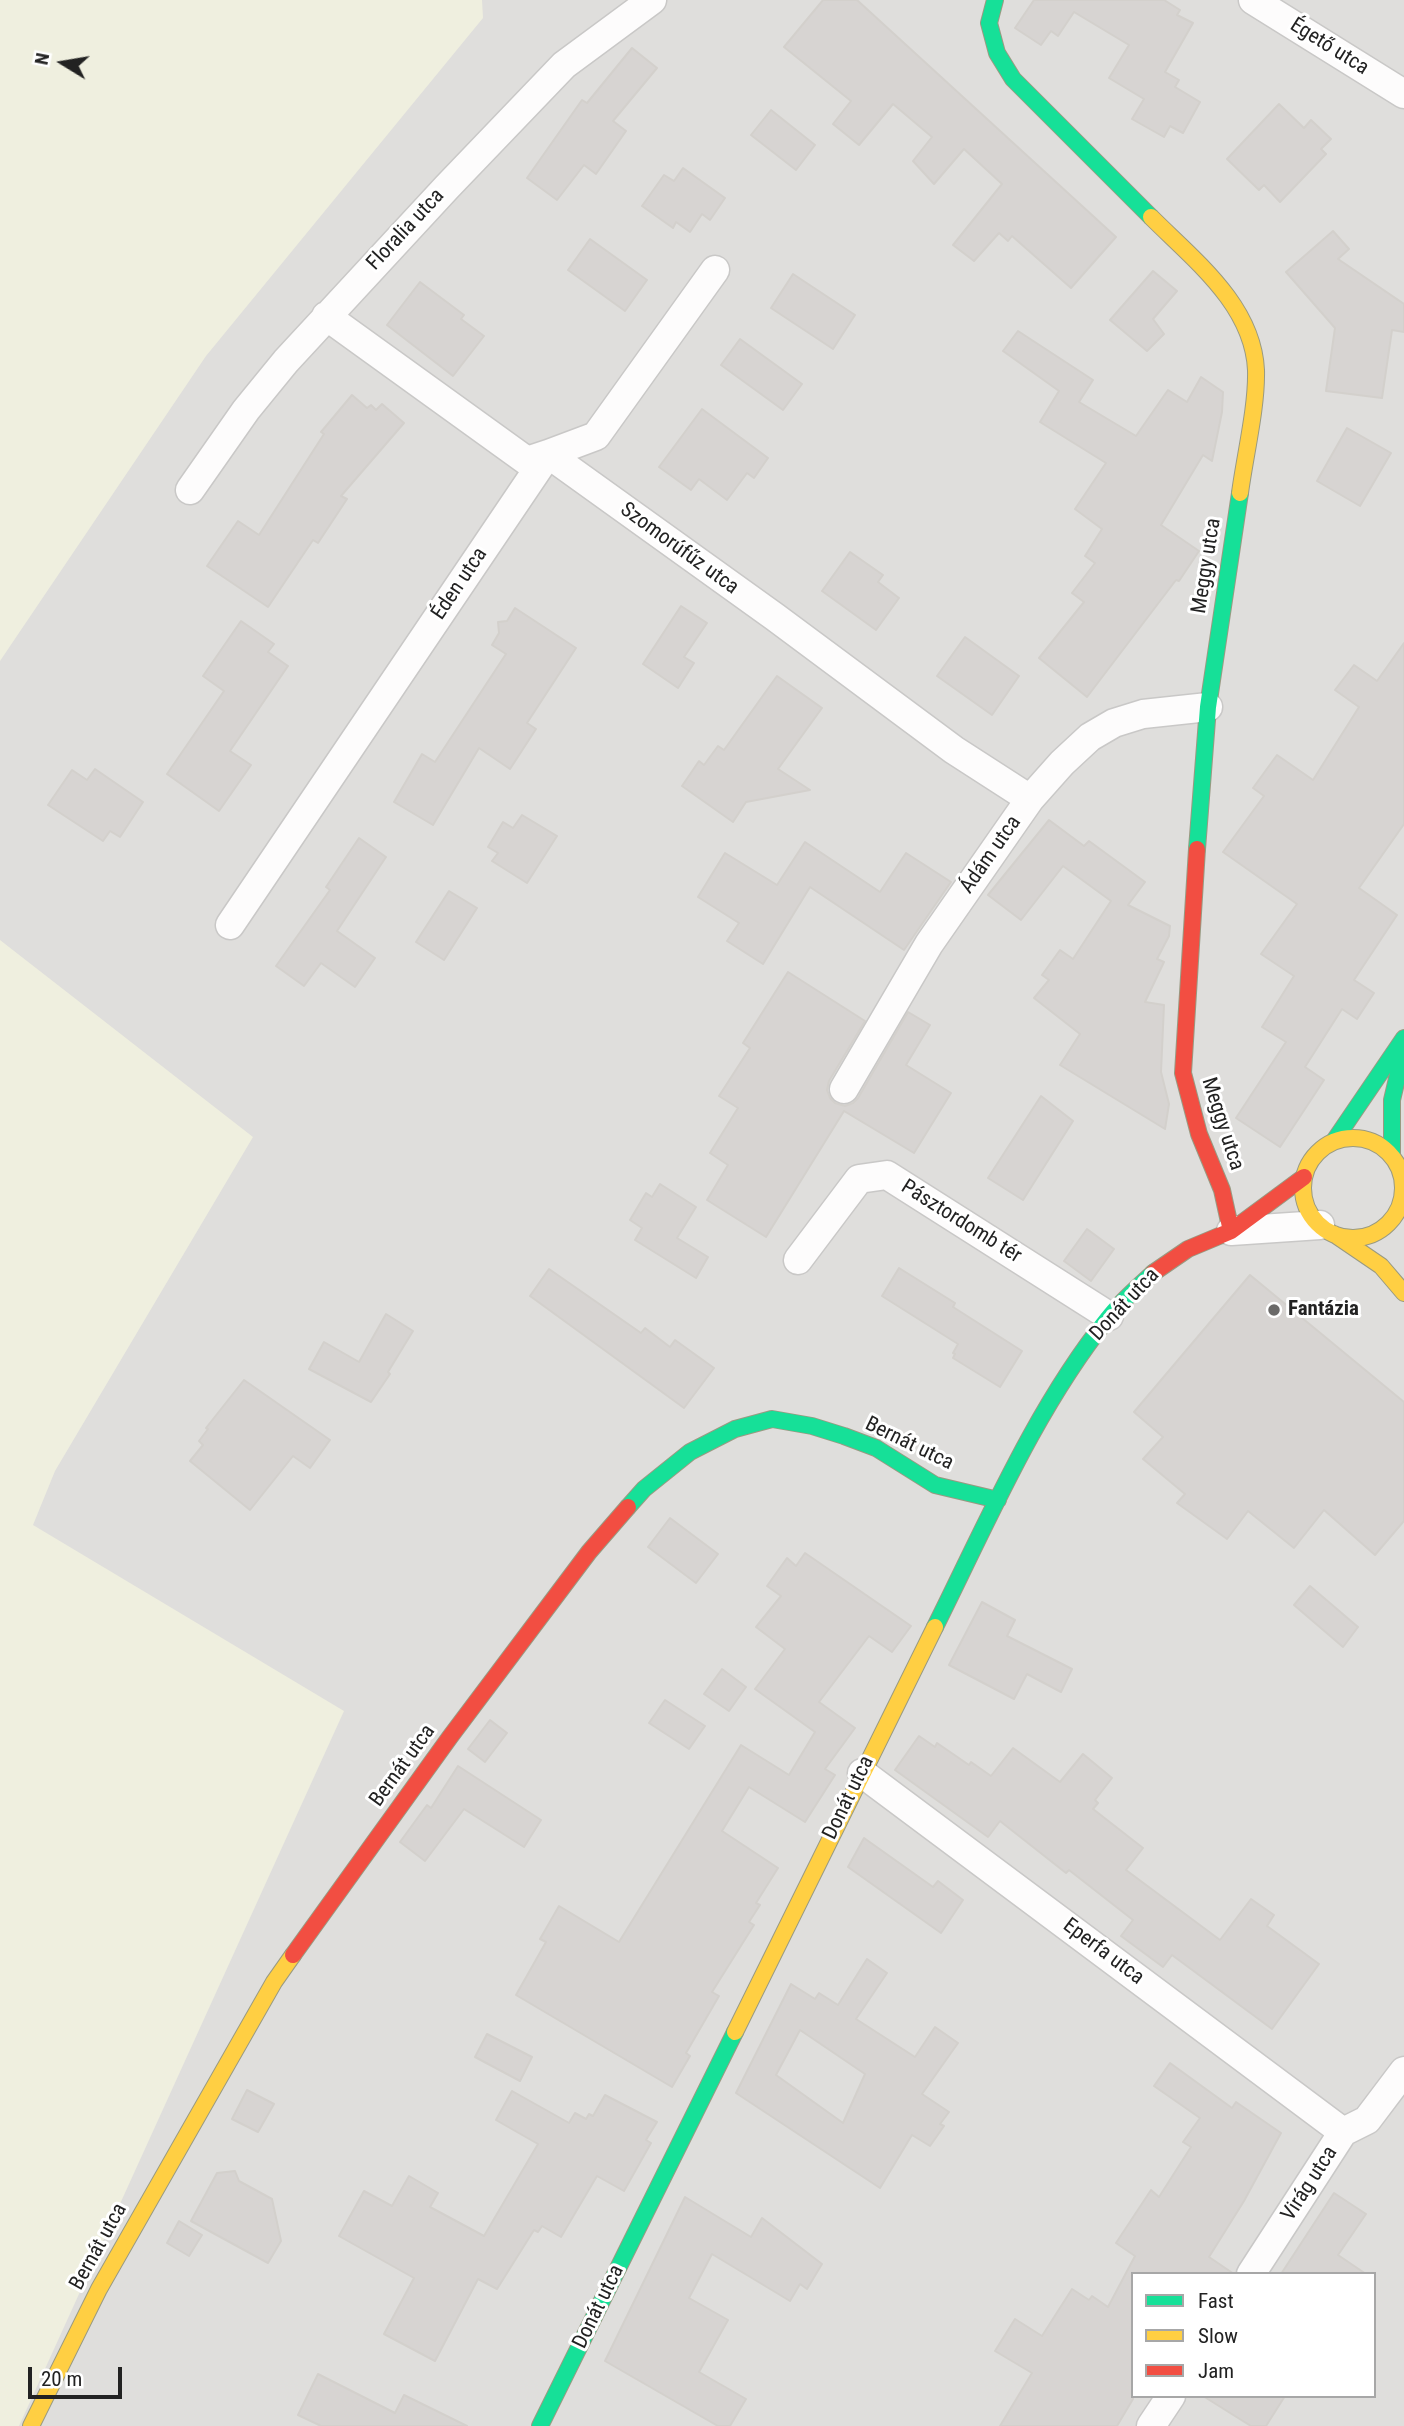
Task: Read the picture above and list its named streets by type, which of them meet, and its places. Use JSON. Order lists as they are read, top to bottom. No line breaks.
{"streets":{"street":["Égető utca","Floralia utca","Szomorúfűz utca","Meggy utca","Éden utca","Ádám utca","Pásztordomb tér","Donát utca","Bernát utca","Eperfa utca","Virág utca"]},"crossings":[["Szomorúfűz utca","Éden utca"],["Szomorúfűz utca","Ádám utca"],["Meggy utca","Ádám utca"],["Meggy utca","Donát utca"],["Pásztordomb tér","Donát utca"],["Donát utca","Bernát utca"],["Donát utca","Eperfa utca"],["Eperfa utca","Virág utca"]],"places":["Fantázia"],"legend":["Fast","Slow","Jam"],"scale_bar":"20 m","north":"left"}
